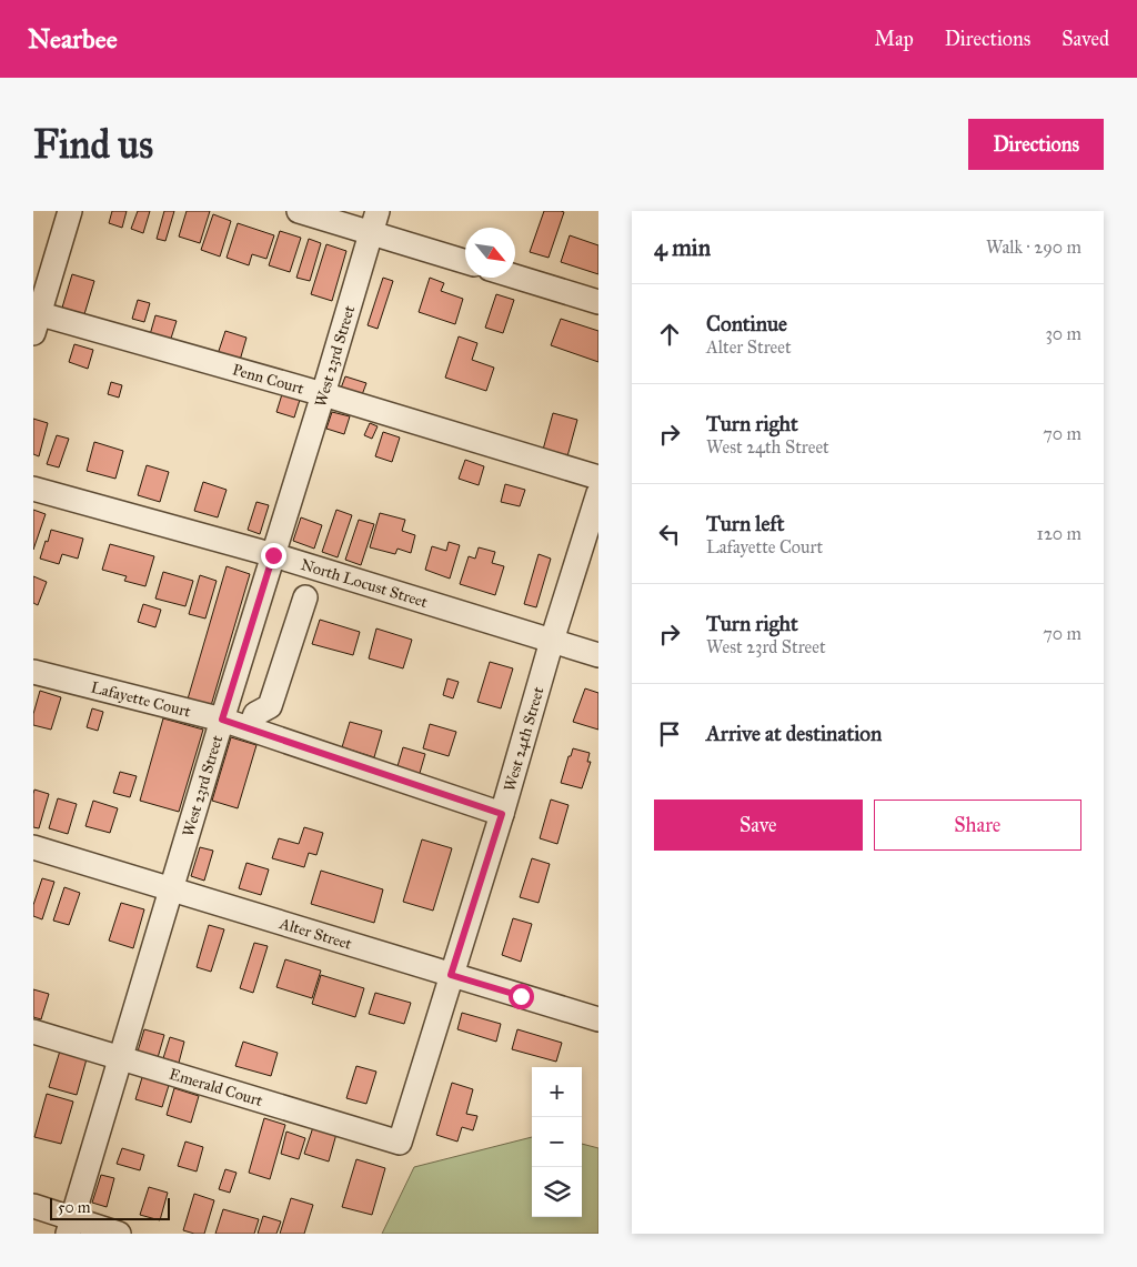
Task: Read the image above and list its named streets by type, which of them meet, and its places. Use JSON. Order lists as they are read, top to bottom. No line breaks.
{"streets":{"street":["West 23rd Street","Penn Court","North Locust Street","Lafayette Court","West 24th Street","Alter Street","Emerald Court"]},"crossings":[["West 23rd Street","Penn Court"],["West 23rd Street","North Locust Street"],["West 23rd Street","Lafayette Court"],["West 23rd Street","Alter Street"],["West 23rd Street","Emerald Court"],["North Locust Street","West 24th Street"],["Lafayette Court","West 24th Street"],["West 24th Street","Alter Street"],["West 24th Street","Emerald Court"]],"scale_bar":"50 m","north":"bottom right","page":{"header":"Nearbee","nav":["Map","Directions","Saved"],"buttons":["Directions",["Save","Share"]],"title":"Find us","heading":["4 min","Walk · 290 m"],"list":[["Continue","Alter Street","30 m"],["Turn right","West 24th Street","70 m"],["Turn left","Lafayette Court","120 m"],["Turn right","West 23rd Street","70 m"],"Arrive at destination"],"map_buttons":["+","−"],"scale":"50 m"}}
